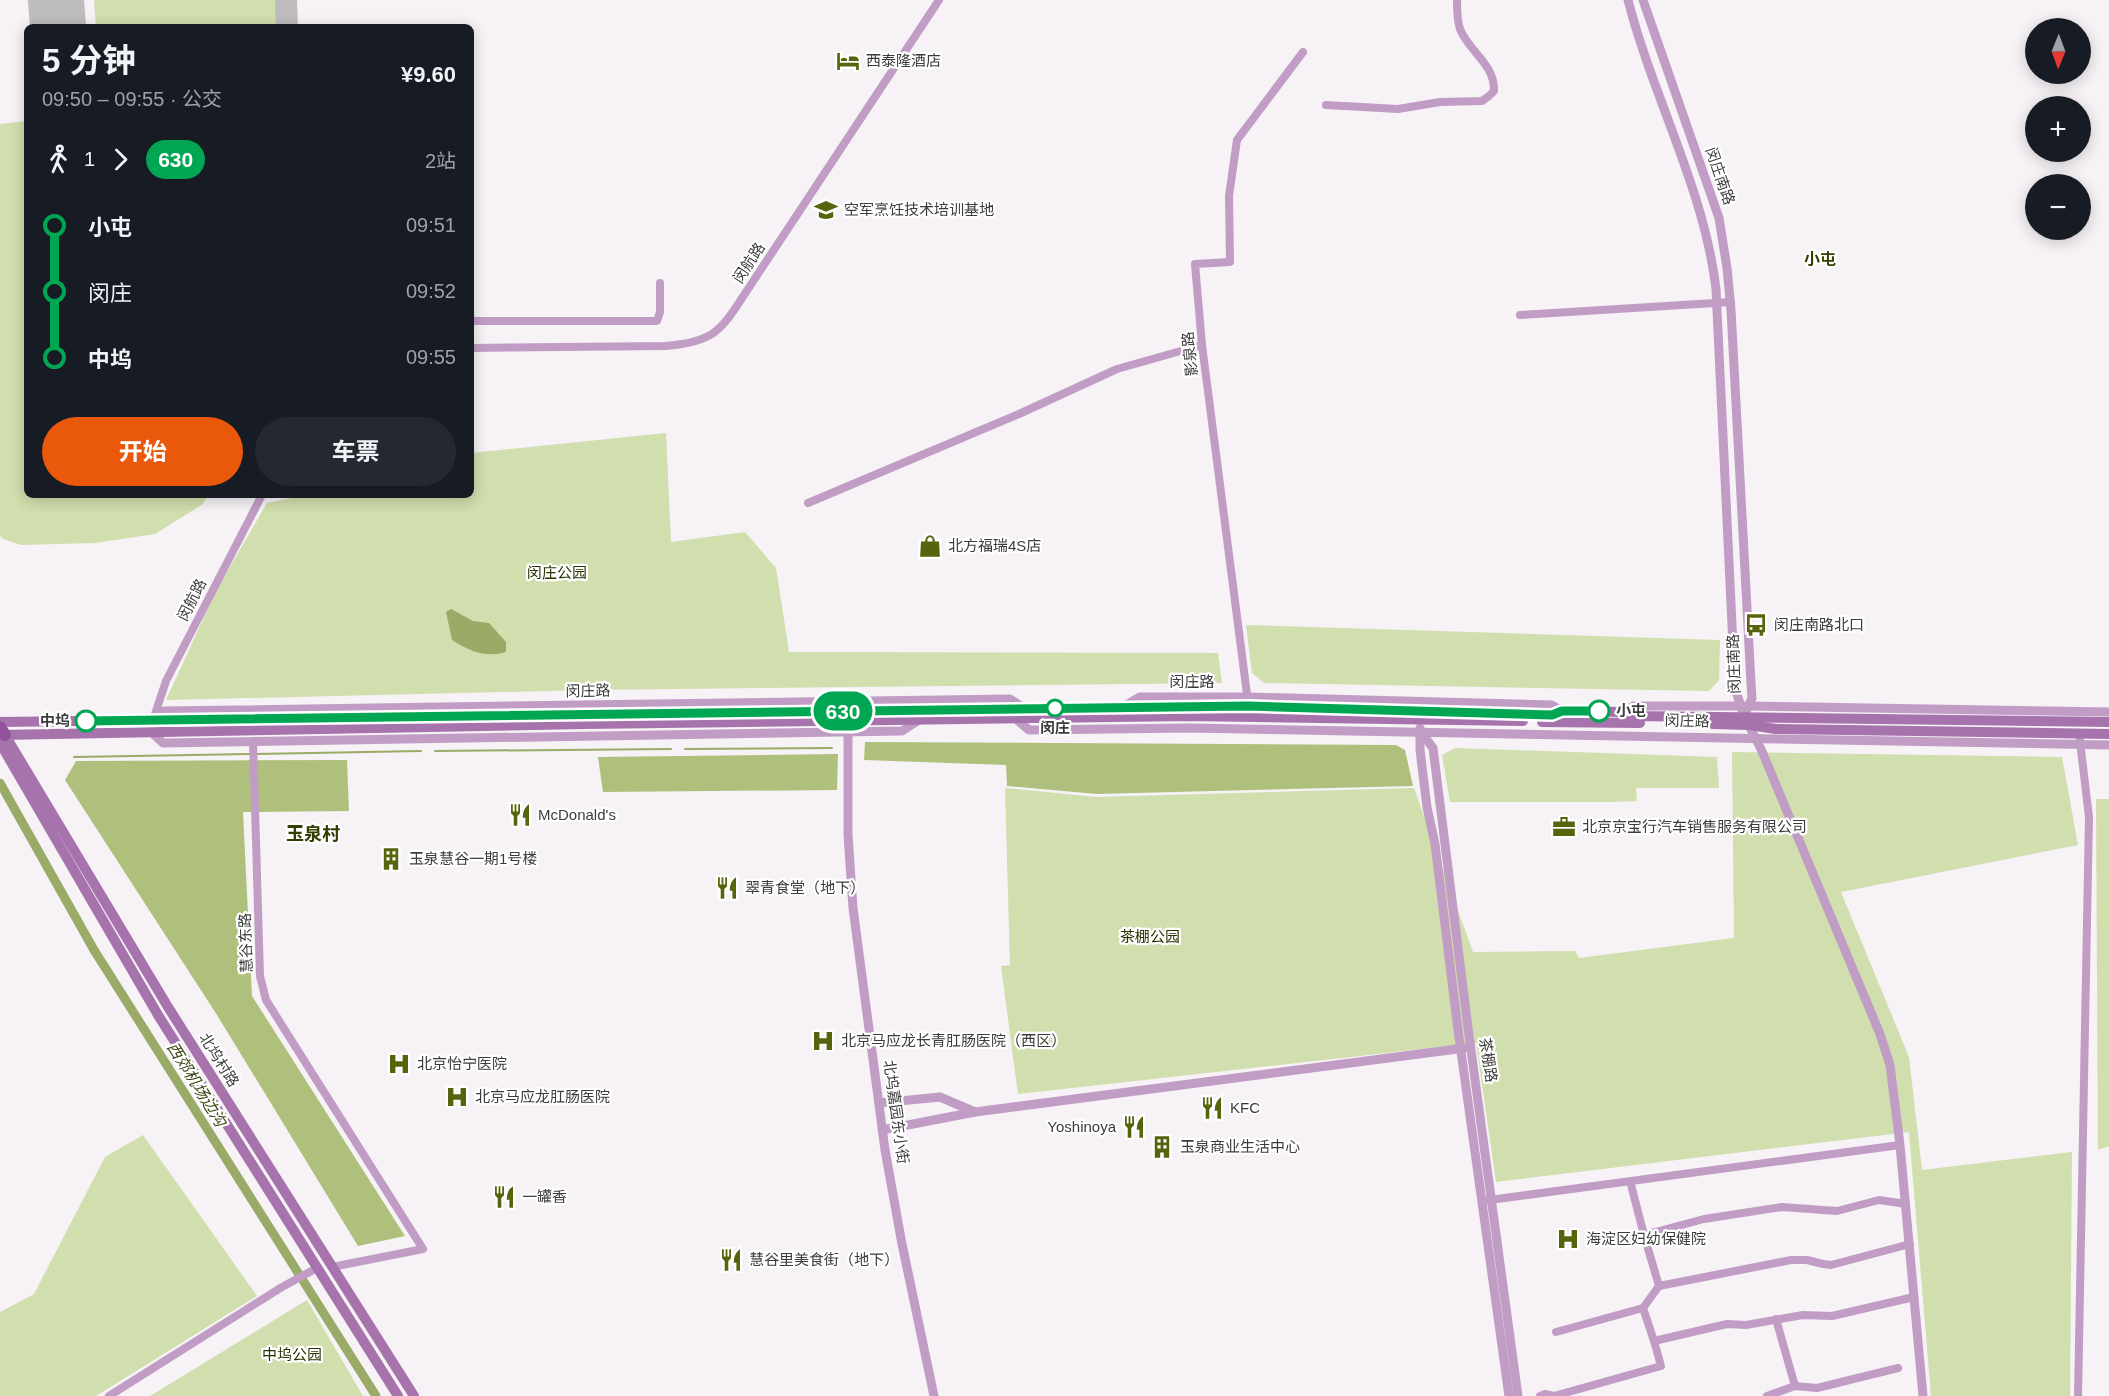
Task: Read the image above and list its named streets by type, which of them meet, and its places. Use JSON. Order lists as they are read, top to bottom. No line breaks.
{"streets":{"main road":["闵庄路","北坞村路"],"street":["闵庄南路","闵航路","影泉路","慧谷东路","茶棚路","北坞嘉园东小街"]},"crossings":[["闵庄南路","闵庄路"],["闵航路","闵庄路"],["影泉路","闵庄路"],["闵庄路","慧谷东路"],["闵庄路","北坞村路"],["闵庄路","茶棚路"],["闵庄路","北坞嘉园东小街"],["慧谷东路","北坞村路"]],"districts":["小屯","玉泉村"],"water":["西郊机场边沟"],"parks":["闵庄公园","茶棚公园","中坞公园"],"places":{"hotel":["西泰隆酒店"],"school or university":["空军烹饪技术培训基地"],"shop":["北方福瑞4S店"],"bus stop":["闵庄南路北口"],"other":["闵庄","小屯","中坞"],"restaurant":["McDonald's","翠青食堂（地下）","KFC","Yoshinoya","一罐香","慧谷里美食街（地下）"],"office":["北京京宝行汽车销售服务有限公司"],"building":["玉泉慧谷一期1号楼","玉泉商业生活中心"],"hospital":["北京马应龙长青肛肠医院（西区）","北京怡宁医院","北京马应龙肛肠医院","海淀区妇幼保健院"]},"lines":["bus line 630"],"north":"bottom","page":{"on_map":"630","map_buttons":["+","−"],"heading":["5 分钟","09:50 – 09:55 · 公交","¥9.60"],"legs":["1","630","2站"],"list":[{"name":"小屯","value":"09:51"},{"name":"闵庄","value":"09:52"},{"name":"中坞","value":"09:55"}],"buttons":["开始","车票"]}}
